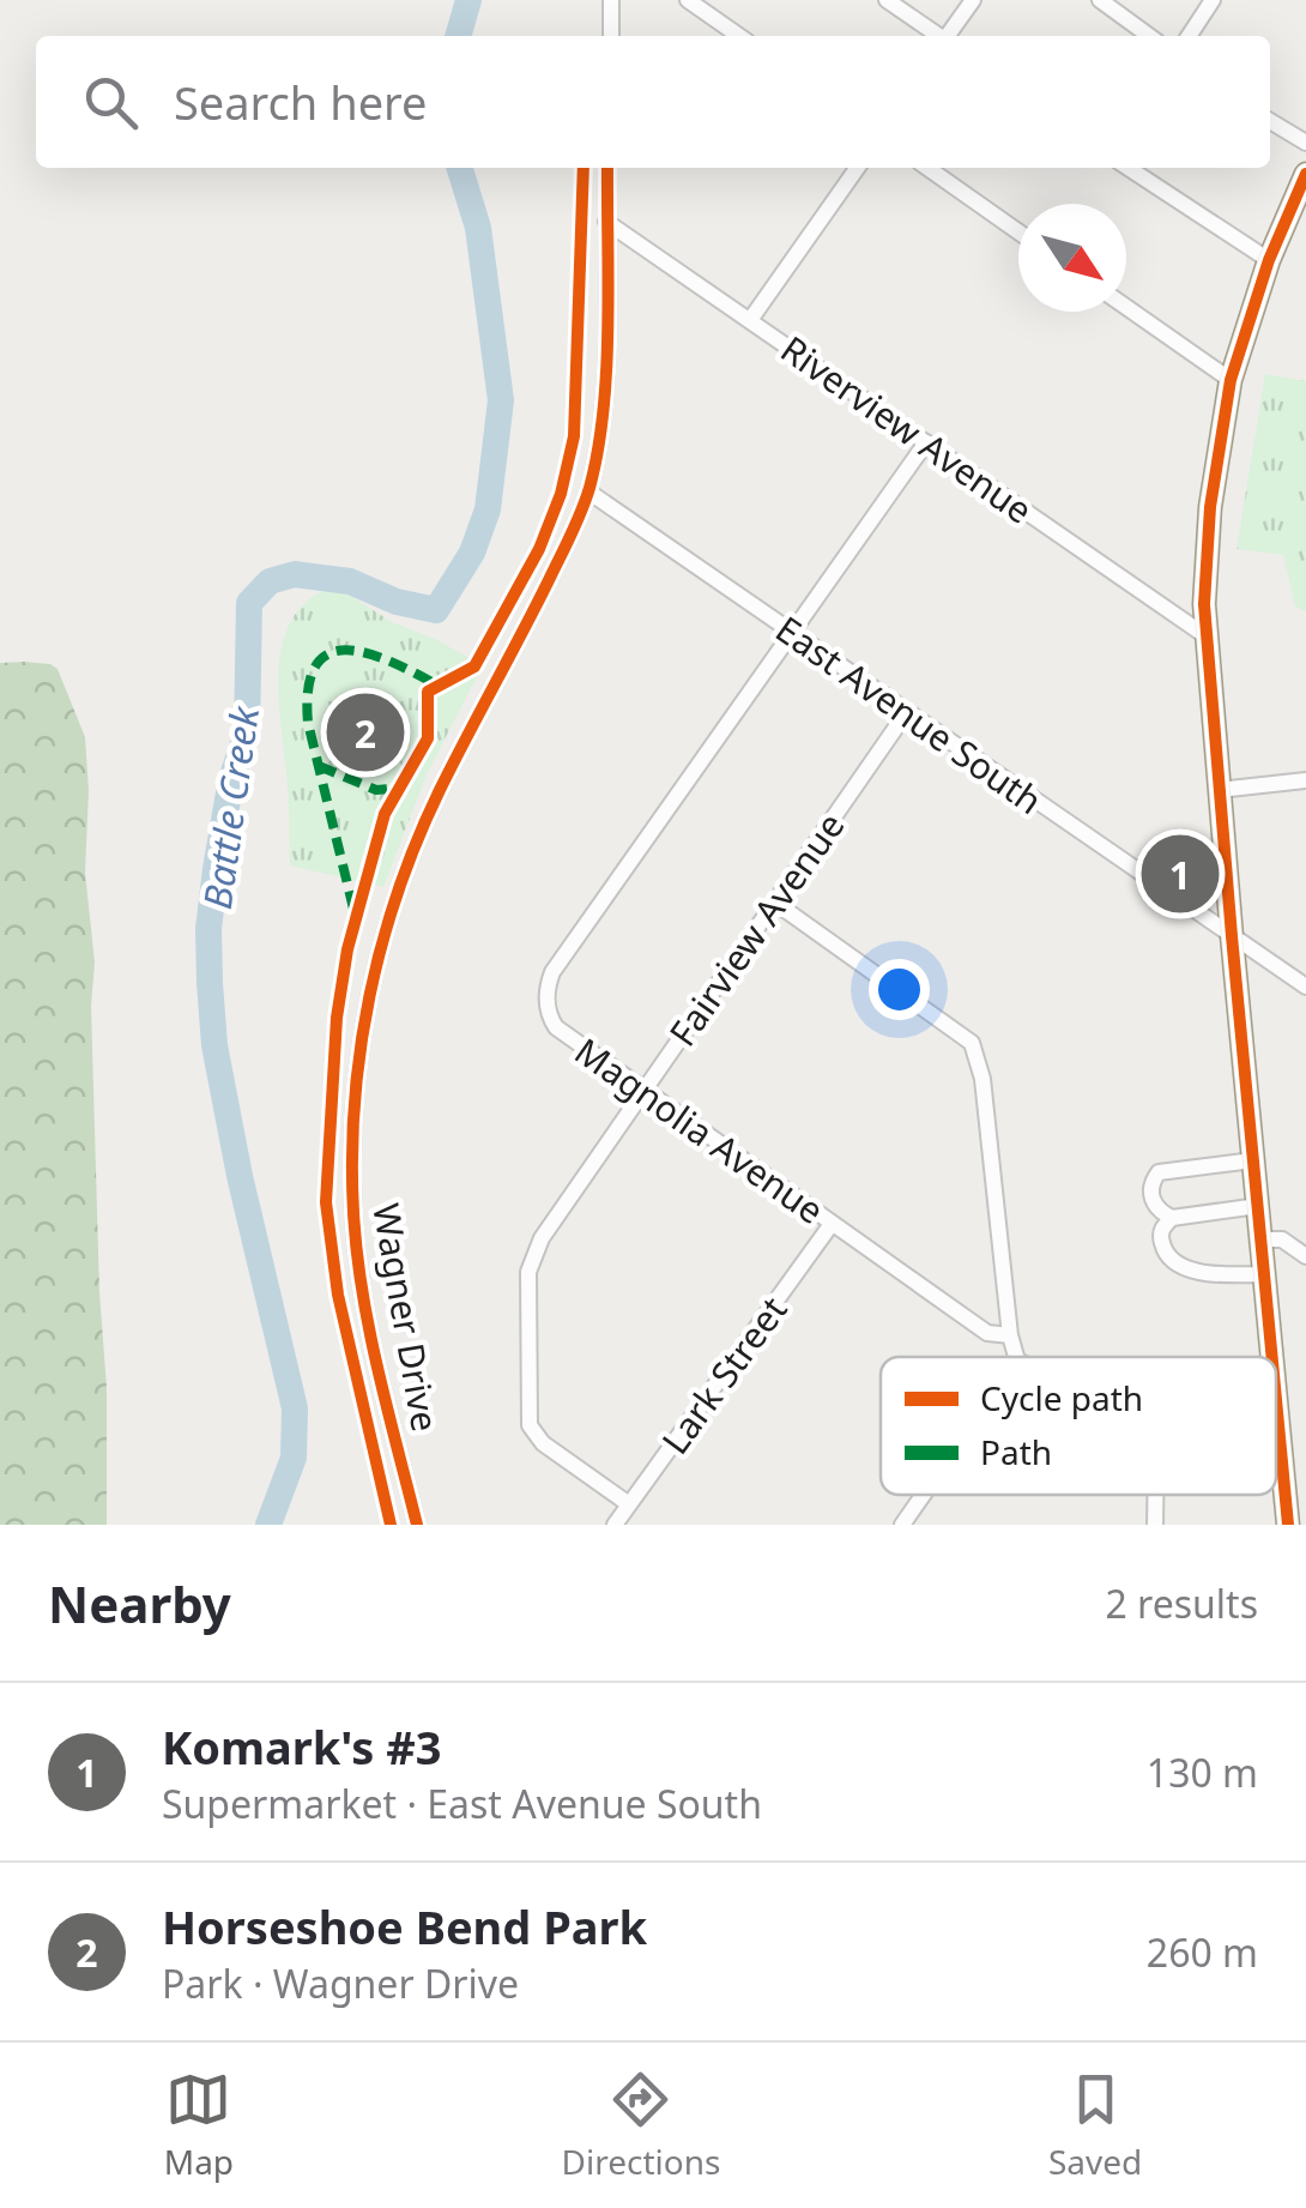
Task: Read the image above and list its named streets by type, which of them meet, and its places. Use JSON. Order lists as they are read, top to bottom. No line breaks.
{"streets":{"street":["Riverview Avenue","East Avenue South","Fairview Avenue","Magnolia Avenue","Wagner Drive","Lark Street"]},"crossings":[["Riverview Avenue","Magnolia Avenue"],["Riverview Avenue","Wagner Drive"],["East Avenue South","Fairview Avenue"],["East Avenue South","Magnolia Avenue"],["East Avenue South","Wagner Drive"],["Fairview Avenue","Magnolia Avenue"],["Fairview Avenue","Lark Street"],["Magnolia Avenue","Lark Street"]],"water":["Battle Creek"],"legend":["Cycle path","Path"],"north":"bottom right","page":{"search":"Search here","pins":["2","1"],"heading":["Nearby","2 results"],"list":[{"mark":"1","name":"Komark's #3","note":"Supermarket · East Avenue South","value":"130 m"},{"mark":"2","name":"Horseshoe Bend Park","note":"Park · Wagner Drive","value":"260 m"}],"nav":["Map","Directions","Saved"]}}
